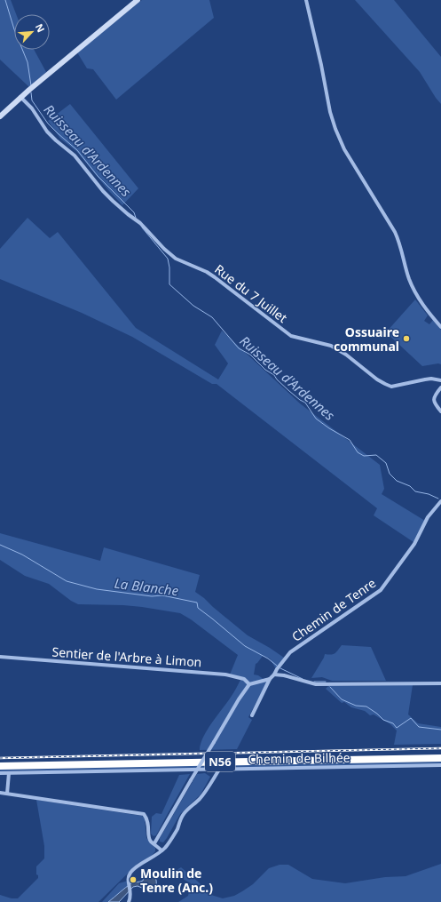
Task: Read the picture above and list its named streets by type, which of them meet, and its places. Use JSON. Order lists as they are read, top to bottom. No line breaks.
{"streets":{"highway":["N56"],"street":["Rue du 7 Juillet","Chemin de Tenre","Sentier de l'Arbre à Limon","Chemin de Bilhée"]},"crossings":[["Chemin de Tenre","Sentier de l'Arbre à Limon"]],"water":["Ruisseau d'Ardennes","La Blanche"],"places":["Ossuaire communal","Moulin de Tenre (Anc.)"],"north":"top right"}
